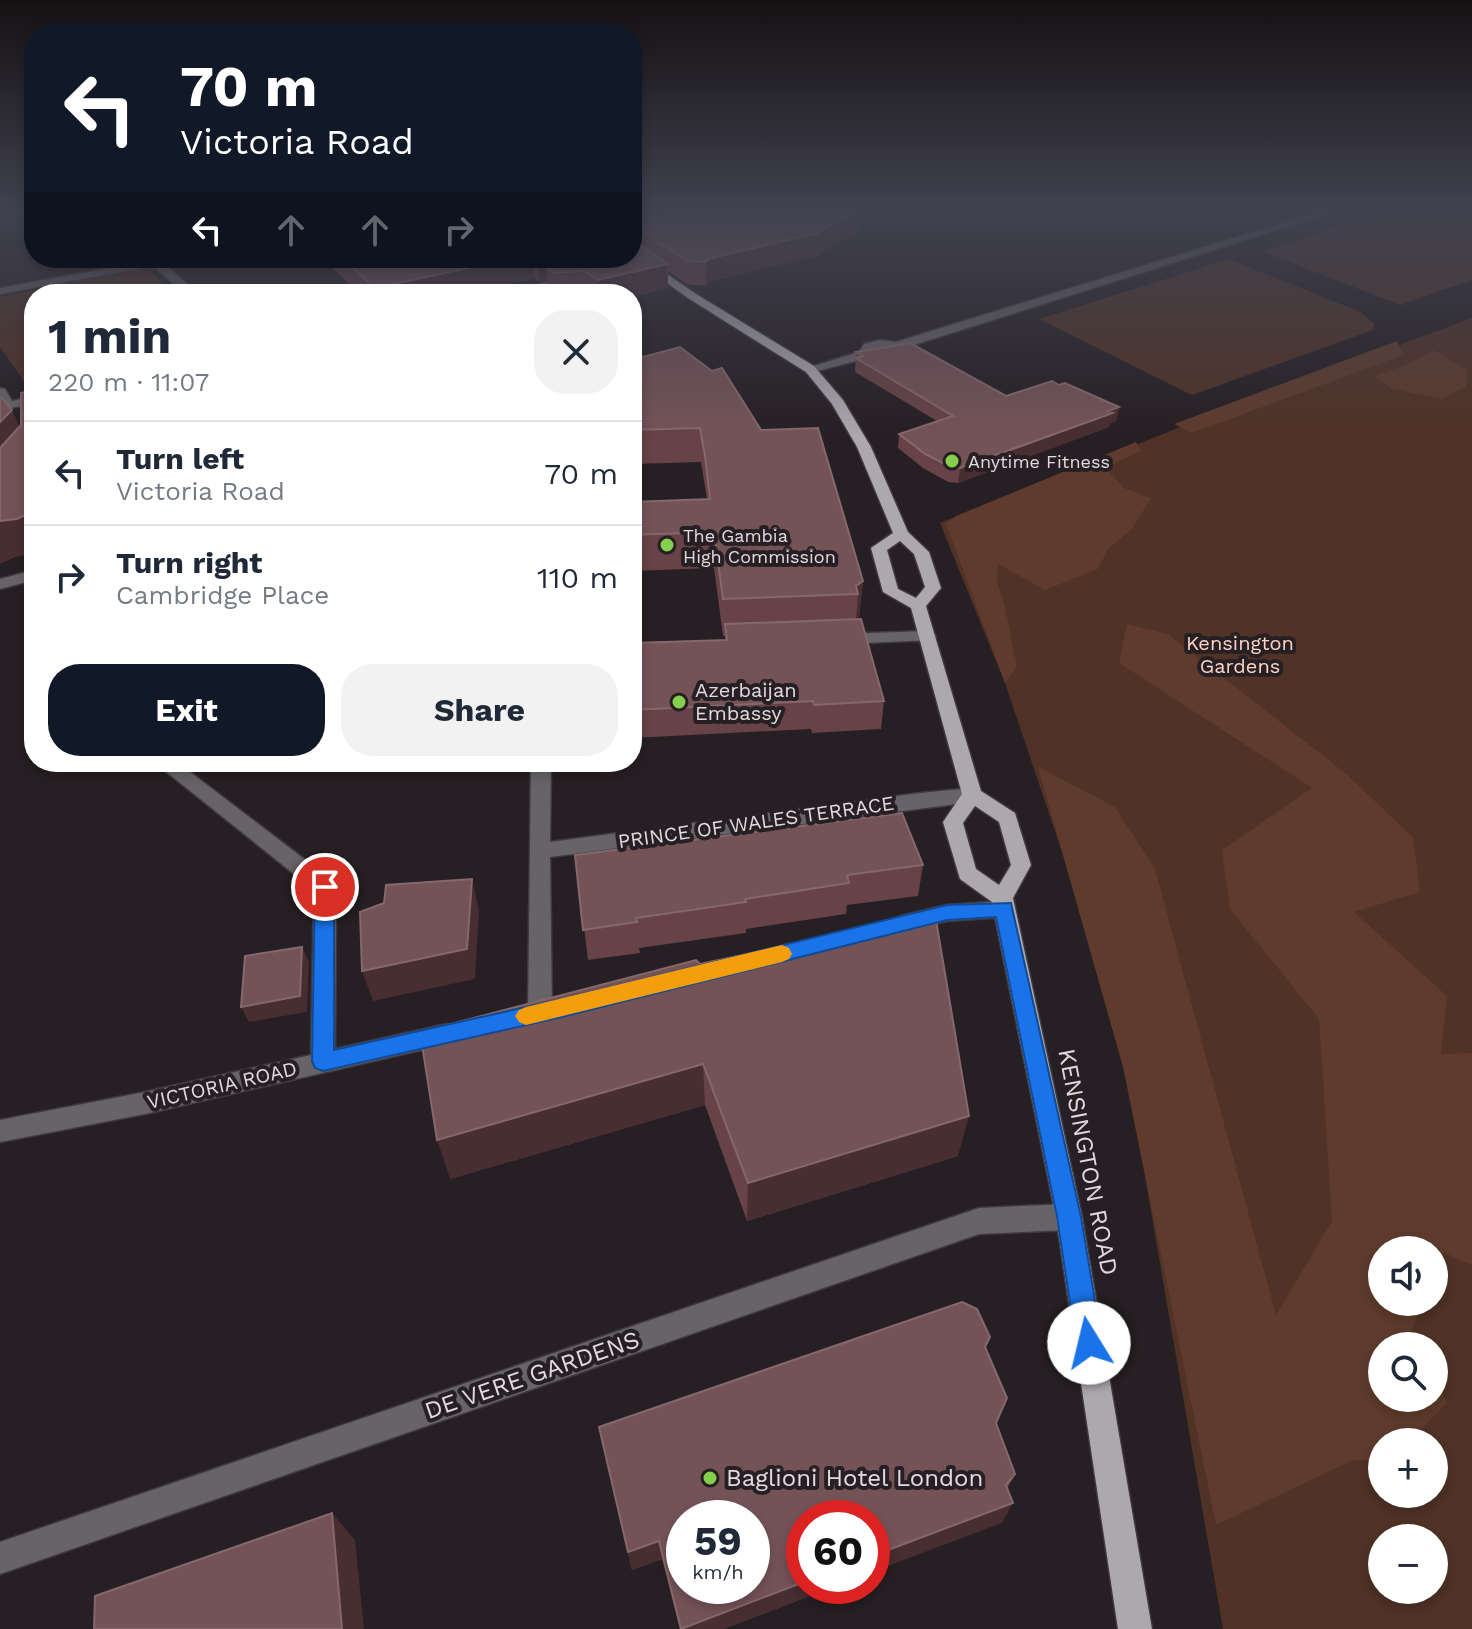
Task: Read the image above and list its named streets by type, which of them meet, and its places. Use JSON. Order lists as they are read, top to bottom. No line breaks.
{"streets":{"main road":["KENSINGTON ROAD"],"street":["PRINCE OF WALES TERRACE","VICTORIA ROAD","DE VERE GARDENS"]},"crossings":[["KENSINGTON ROAD","DE VERE GARDENS"]],"parks":["Kensington Gardens"],"places":["Anytime Fitness","The Gambia High Commission","Azerbaijan Embassy","Baglioni Hotel London"],"page":{"turn":["70 m","Victoria Road"],"heading":["1 min","220 m · 11:07"],"list":[{"name":"Turn left","note":"Victoria Road","value":"70 m"},{"name":"Turn right","note":"Cambridge Place","value":"110 m"}],"buttons":["Exit","Share"],"map_buttons":["+","−"],"speed":"59 km/h","limit":"60"}}
